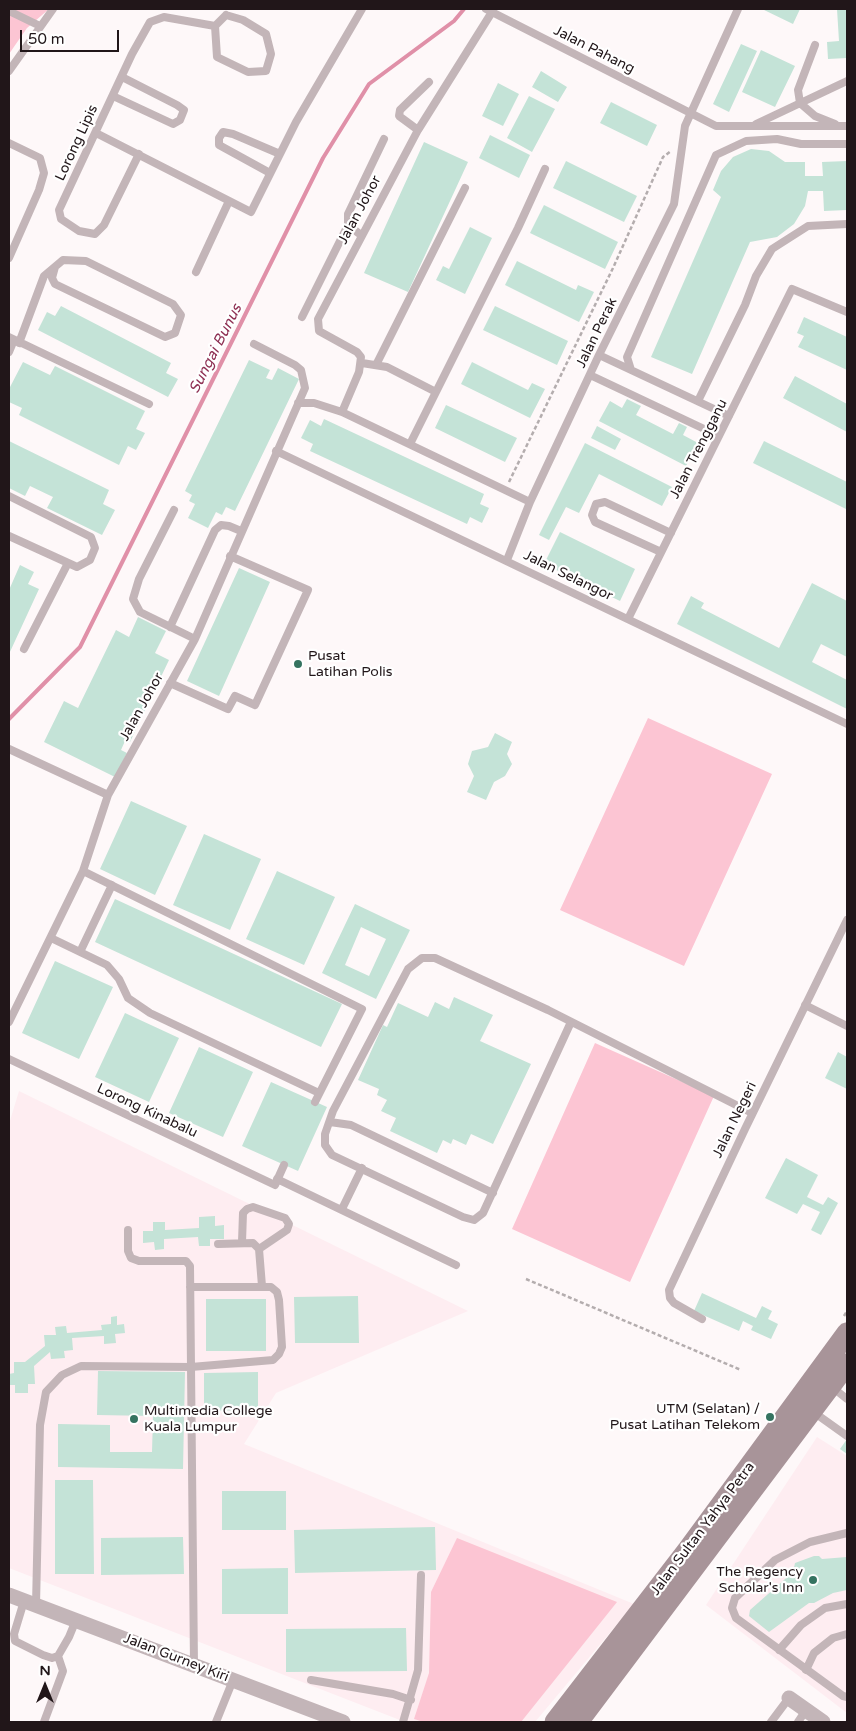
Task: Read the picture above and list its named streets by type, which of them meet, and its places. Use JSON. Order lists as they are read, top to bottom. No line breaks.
{"streets":{"main road":["Jalan Sultan Yahya Petra"],"street":["Jalan Gurney Kiri"],"lane":["Jalan Pahang","Lorong Lipis","Jalan Johor","Jalan Perak","Jalan Trengganu","Jalan Selangor","Lorong Kinabalu","Jalan Negeri"]},"crossings":[["Jalan Pahang","Jalan Johor"],["Jalan Pahang","Jalan Perak"],["Jalan Johor","Jalan Selangor"],["Jalan Perak","Jalan Selangor"],["Jalan Trengganu","Jalan Selangor"]],"water":["Sungai Bunus"],"places":["Pusat Latihan Polis","UTM (Selatan) / Pusat Latihan Telekom","Multimedia College Kuala Lumpur","The Regency Scholar's Inn"],"scale_bar":"50 m","north":"top"}
